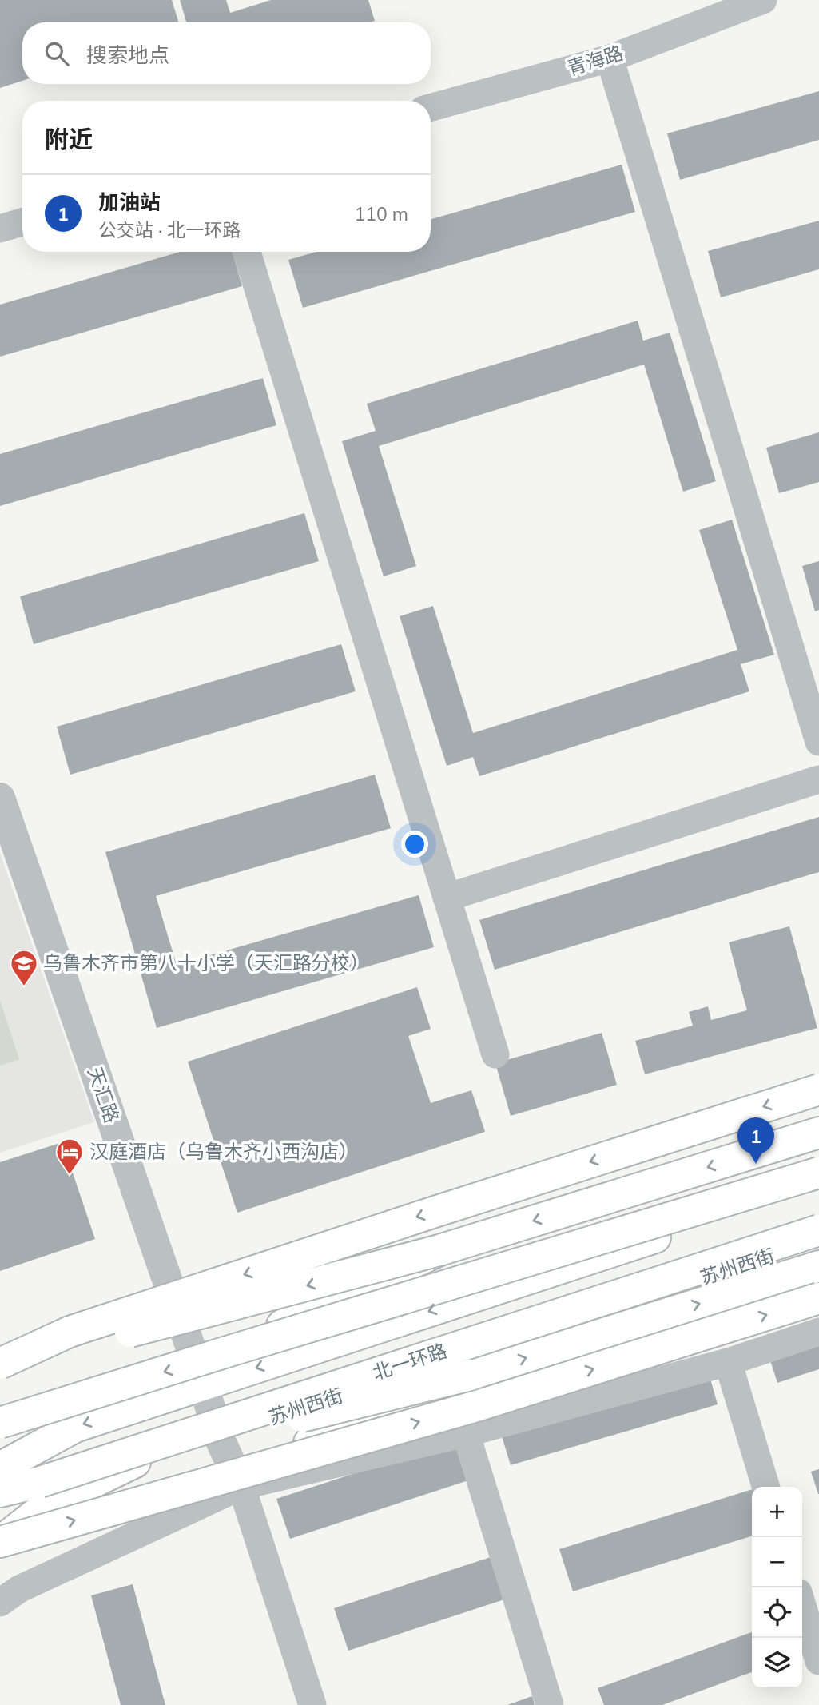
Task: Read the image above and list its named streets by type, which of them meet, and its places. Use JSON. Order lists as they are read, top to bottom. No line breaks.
{"streets":{"main road":["苏州西街","北一环路"],"street":["青海路","天汇路"]},"crossings":[["天汇路","苏州西街"]],"places":{"school or university":["乌鲁木齐市第八十小学（天汇路分校）"],"hotel":["汉庭酒店（乌鲁木齐小西沟店）"]},"page":{"search":"搜索地点","heading":"附近","list":[{"mark":"1","name":"加油站","note":"公交站 · 北一环路","value":"110 m"}],"pins":"1","map_buttons":["+","−"]}}
